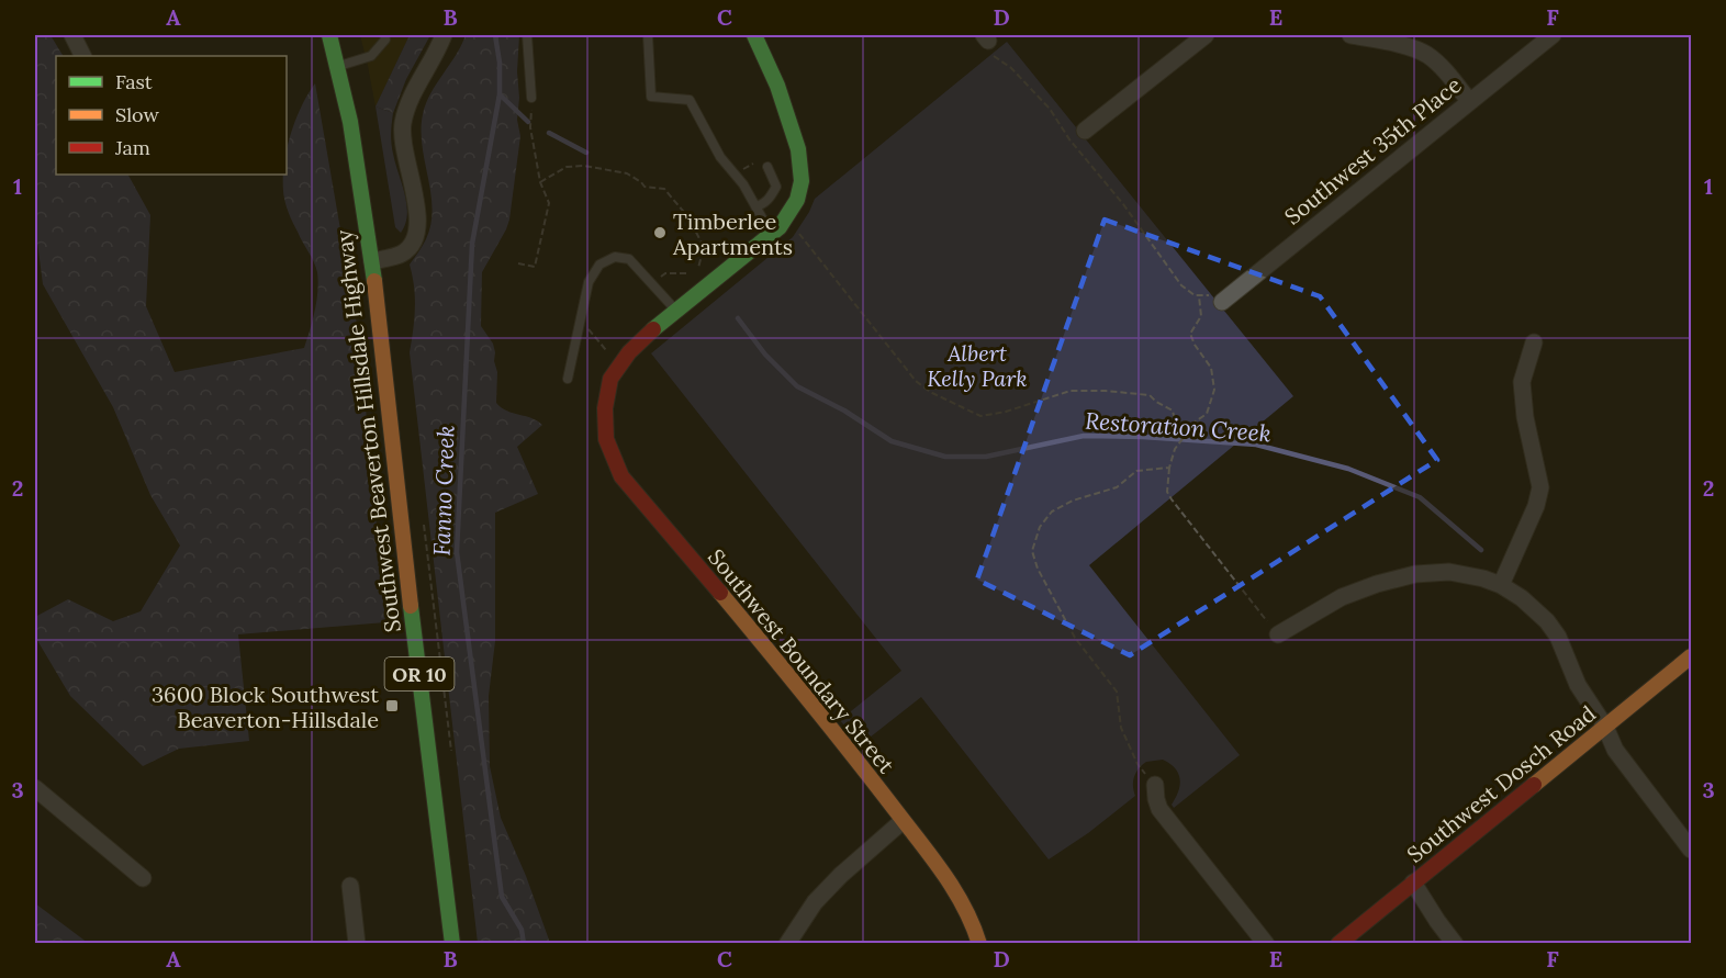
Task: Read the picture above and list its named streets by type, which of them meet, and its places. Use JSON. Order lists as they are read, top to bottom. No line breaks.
{"streets":{"street":["Southwest 35th Place","Southwest Beaverton Hillsdale Highway","Southwest Boundary Street","OR 10","Southwest Dosch Road"]},"water":["Restoration Creek","Fanno Creek"],"parks":["Albert Kelly Park"],"places":{"other":["Timberlee Apartments"],"transit":["3600 Block Southwest Beaverton-Hillsdale"]},"legend":["Fast","Slow","Jam"],"grid":{"columns":["A","B","C","D","E","F"],"rows":["1","2","3"]}}
